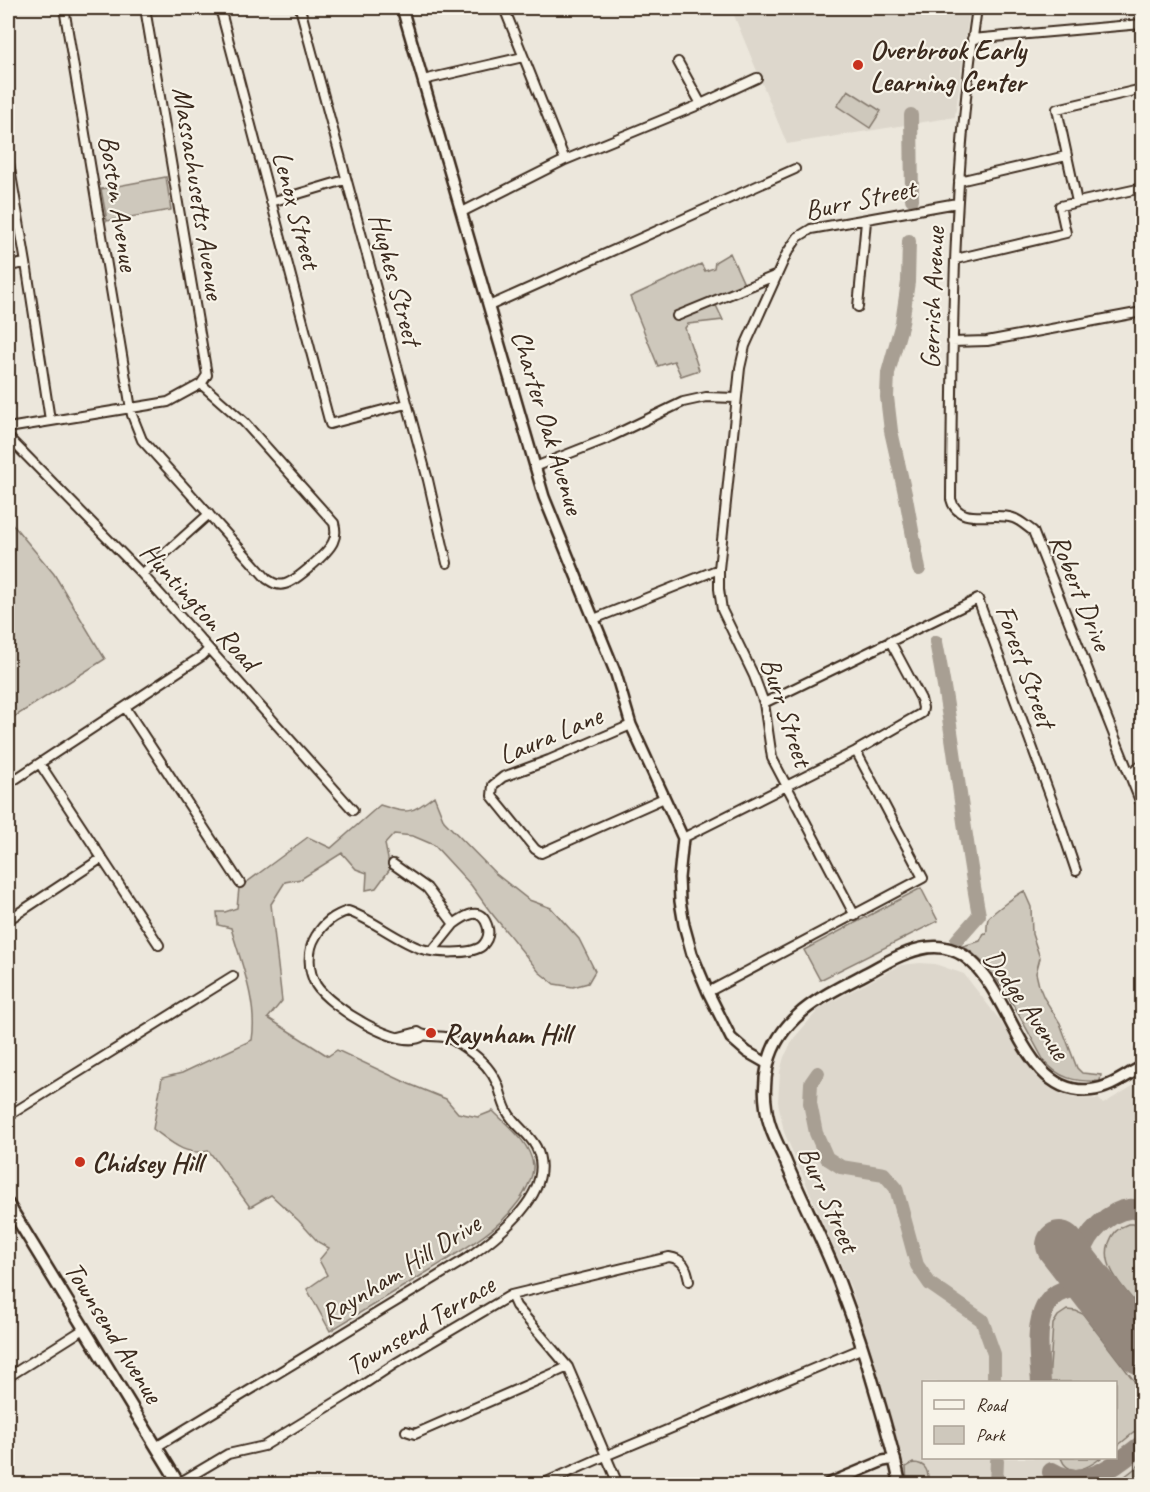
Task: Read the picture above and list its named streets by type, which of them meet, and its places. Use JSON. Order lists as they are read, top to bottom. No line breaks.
{"streets":{"main road":["Burr Street","Dodge Avenue","Townsend Avenue"],"street":["Massachusetts Avenue","Boston Avenue","Lenox Street","Hughes Street","Gerrish Avenue","Charter Oak Avenue","Robert Drive","Huntington Road","Forest Street","Laura Lane","Raynham Hill Drive","Townsend Terrace"]},"crossings":[["Massachusetts Avenue","Boston Avenue"],["Burr Street","Gerrish Avenue"],["Burr Street","Charter Oak Avenue"],["Burr Street","Forest Street"],["Burr Street","Dodge Avenue"],["Lenox Street","Hughes Street"],["Gerrish Avenue","Robert Drive"],["Charter Oak Avenue","Laura Lane"],["Raynham Hill Drive","Townsend Avenue"],["Townsend Terrace","Townsend Avenue"]],"places":["Overbrook Early Learning Center","Raynham Hill","Chidsey Hill"],"legend":["Road","Park"]}
